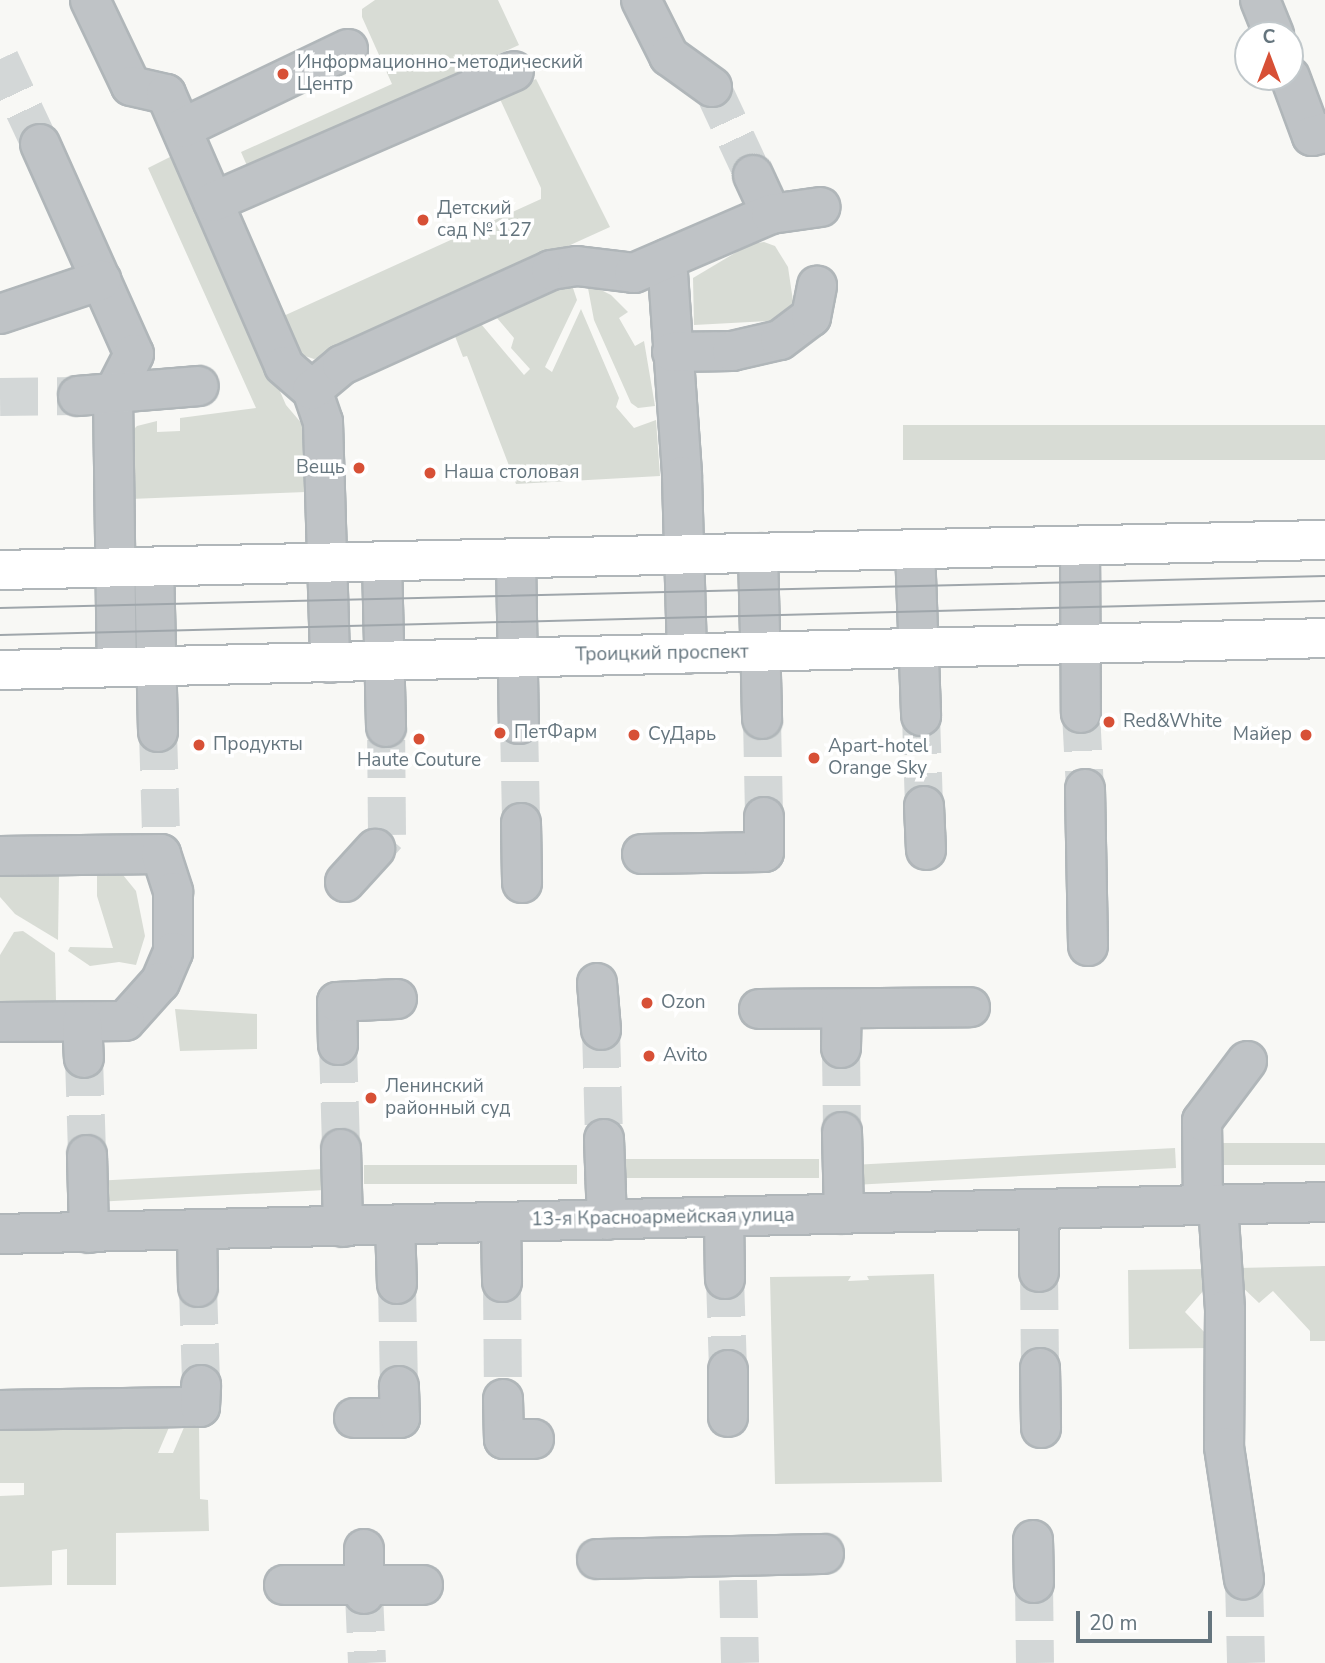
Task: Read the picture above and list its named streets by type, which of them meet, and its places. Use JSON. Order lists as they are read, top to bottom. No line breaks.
{"streets":{"main road":["Троицкий проспект"],"street":["13-я Красноармейская улица"]},"places":["Информационно-методический Центр","Детский сад № 127","Вещь","Наша столовая","Red&White","ПетФарм","СуДарь","Майер","Haute Couture","Продукты","Apart-hotel Orange Sky","Ozon","Avito","Ленинский районный суд"],"scale_bar":"20 m","north":"top"}
